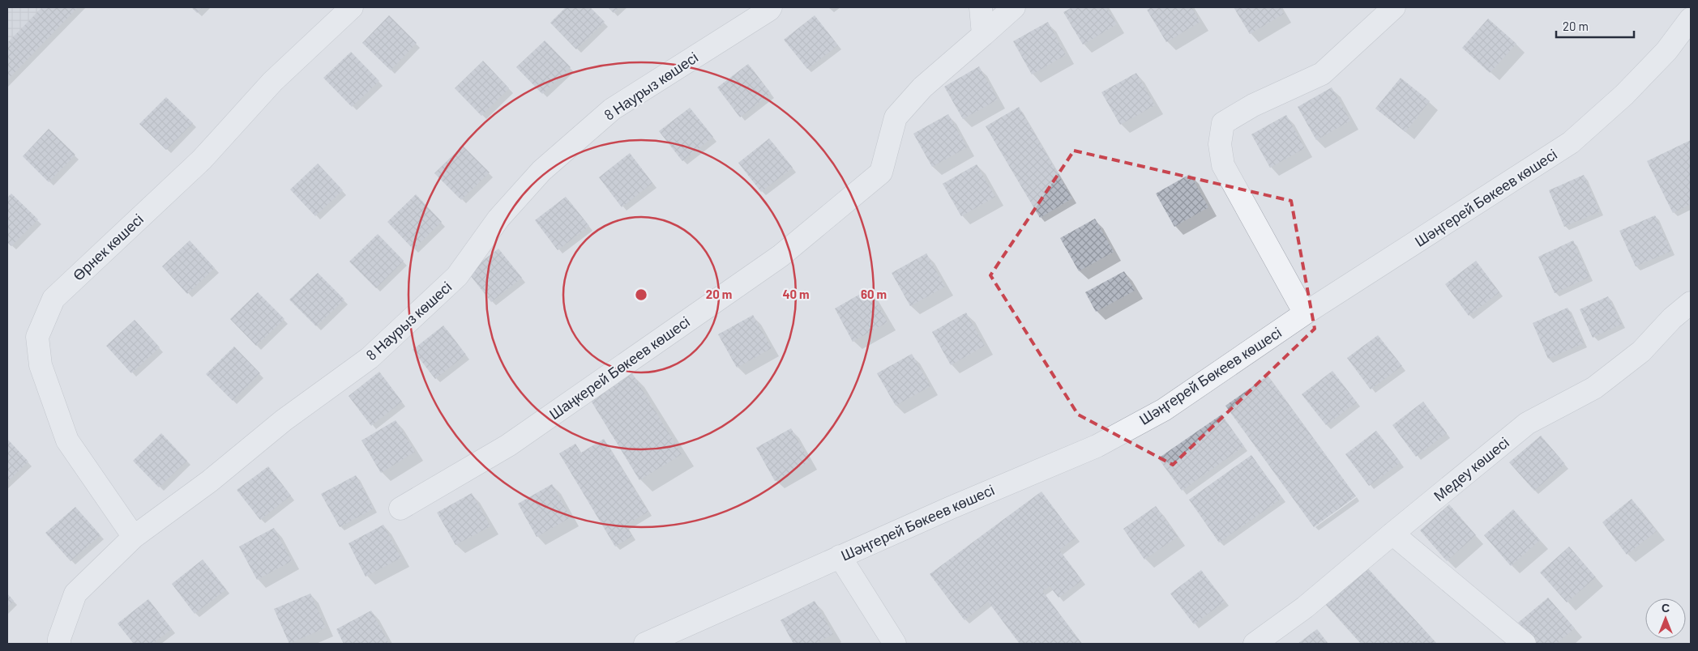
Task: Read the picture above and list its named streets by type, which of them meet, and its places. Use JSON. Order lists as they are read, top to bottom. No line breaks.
{"streets":{"street":["8 Наурыз көшесі","Шәңгерей Бөкеев көшесі","Өрнек көшесі","Шаңкерей Бөкеев көшесі","Медеу көшесі"]},"crossings":[["8 Наурыз көшесі","Өрнек көшесі"]],"scale_bar":"20 m","north":"top","rings":["20 m","40 m","60 m"]}
